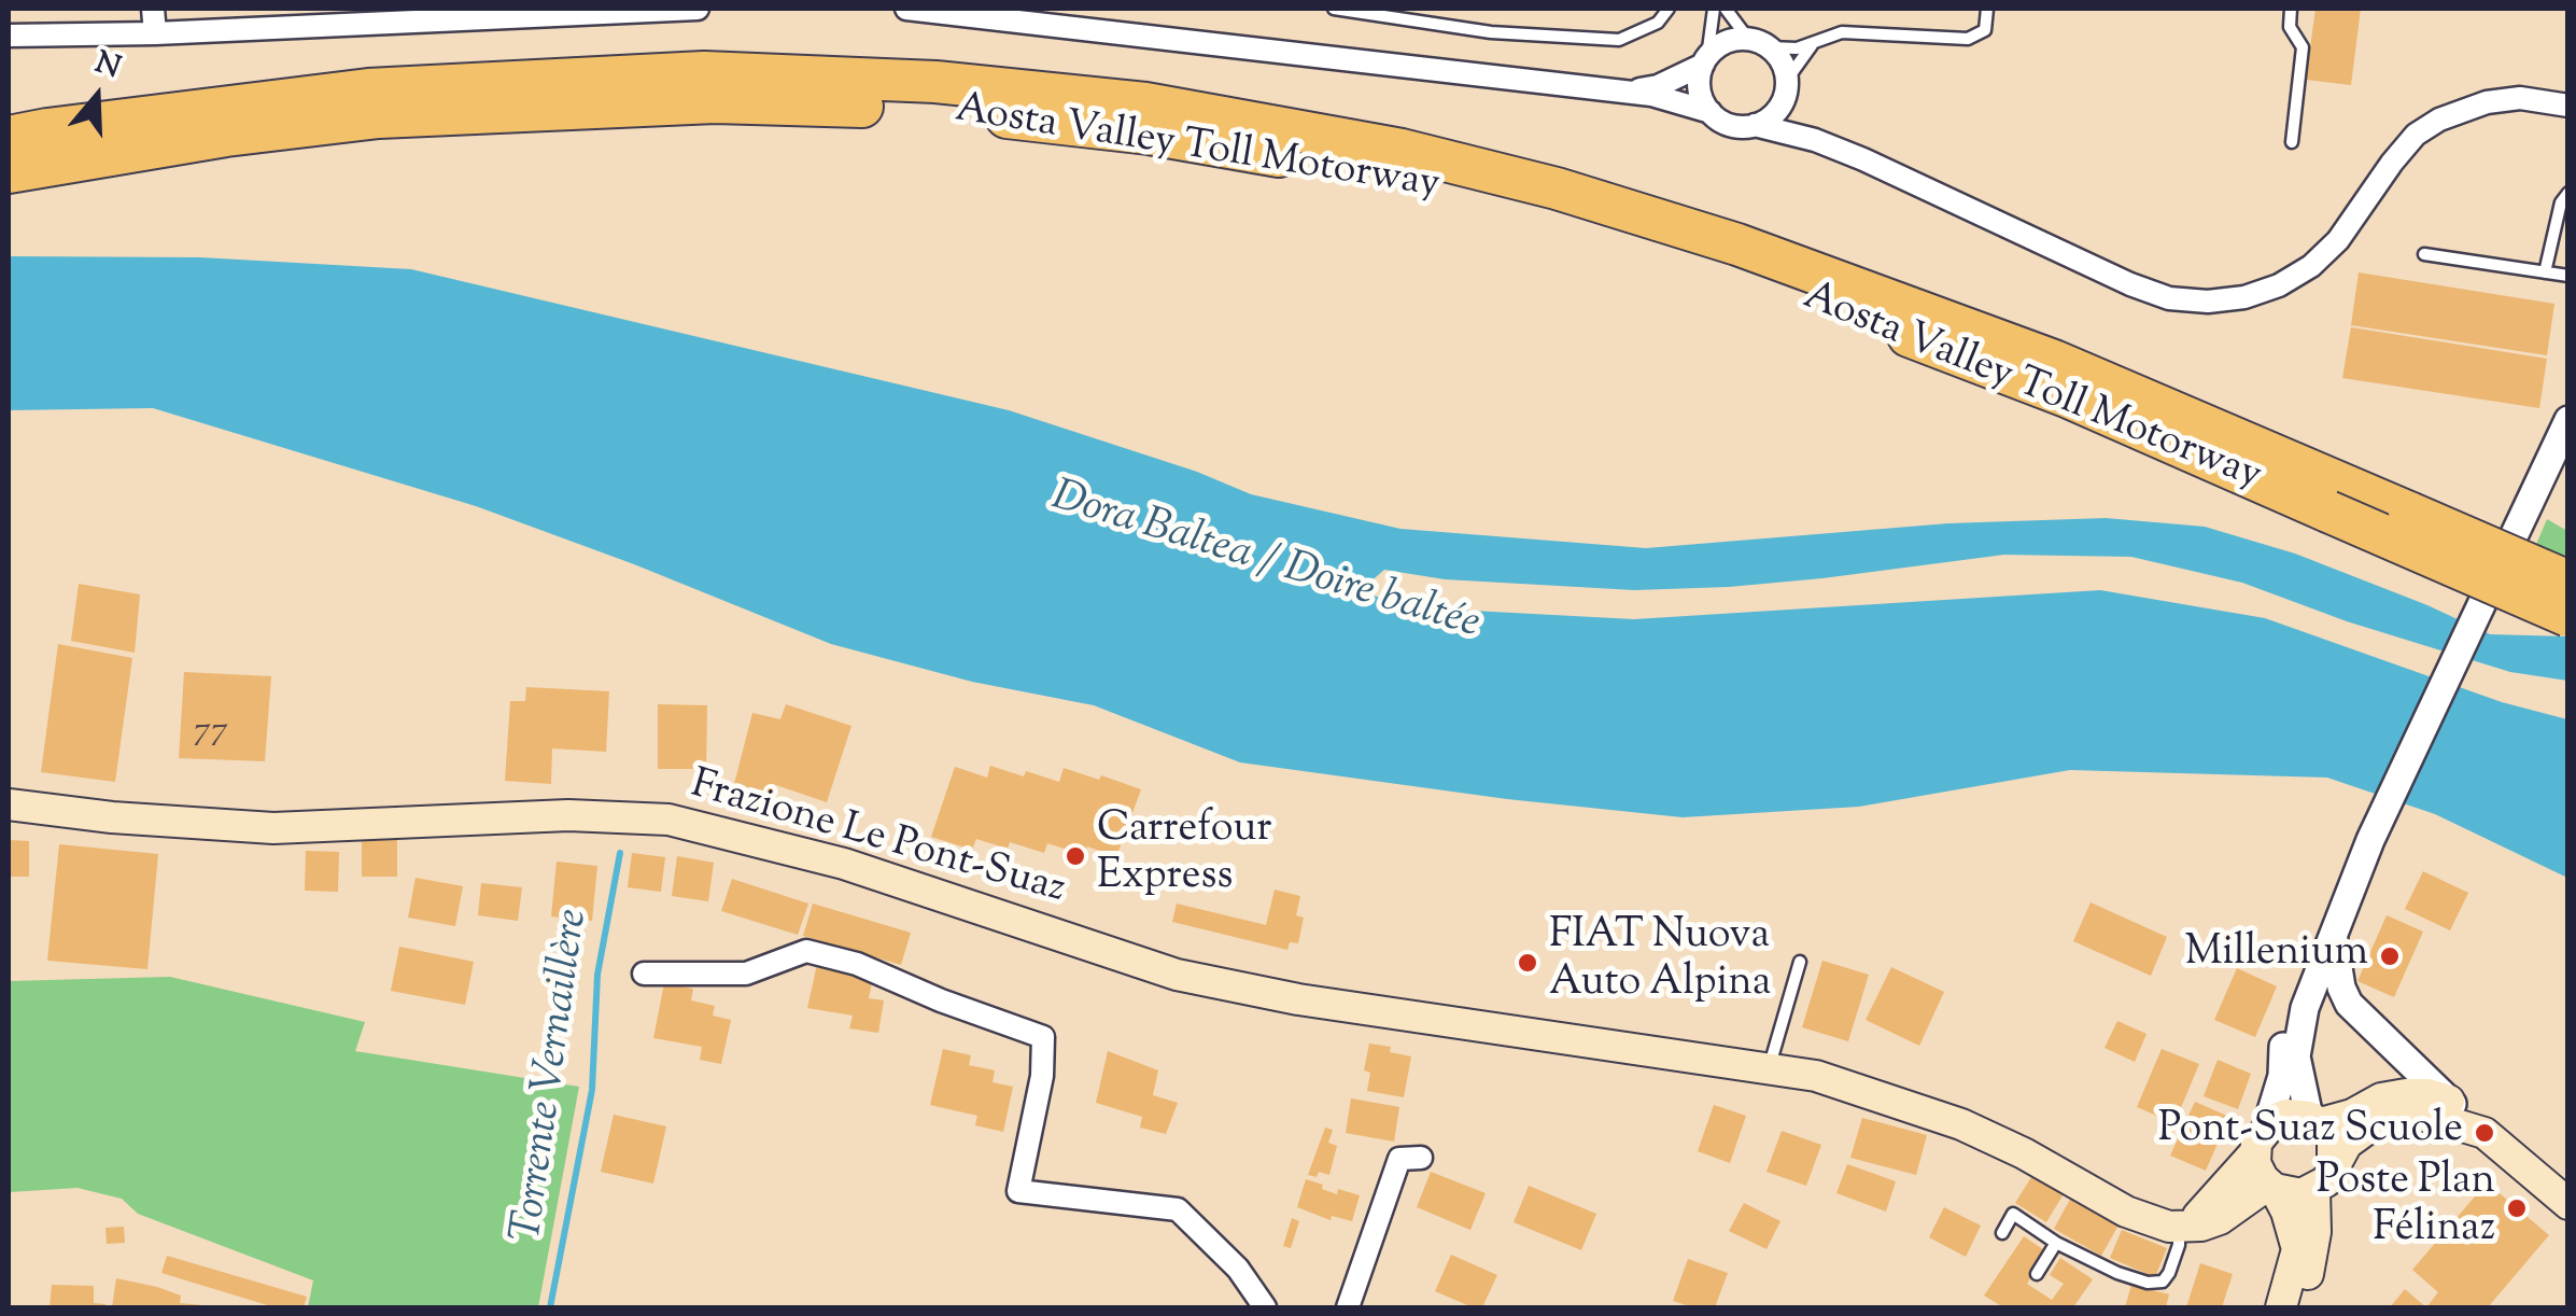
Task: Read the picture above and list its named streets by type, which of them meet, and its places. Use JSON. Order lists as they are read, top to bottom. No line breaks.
{"streets":{"highway":["Aosta Valley Toll Motorway"],"main road":["Frazione Le Pont-Suaz"]},"water":["Dora Baltea / Doire baltée","Torrente Vernaillère"],"places":["Carrefour Express","Millenium","FIAT Nuova Auto Alpina","Pont-Suaz Scuole","Poste Plan Félinaz"],"house_numbers":["77"],"north":"top"}
